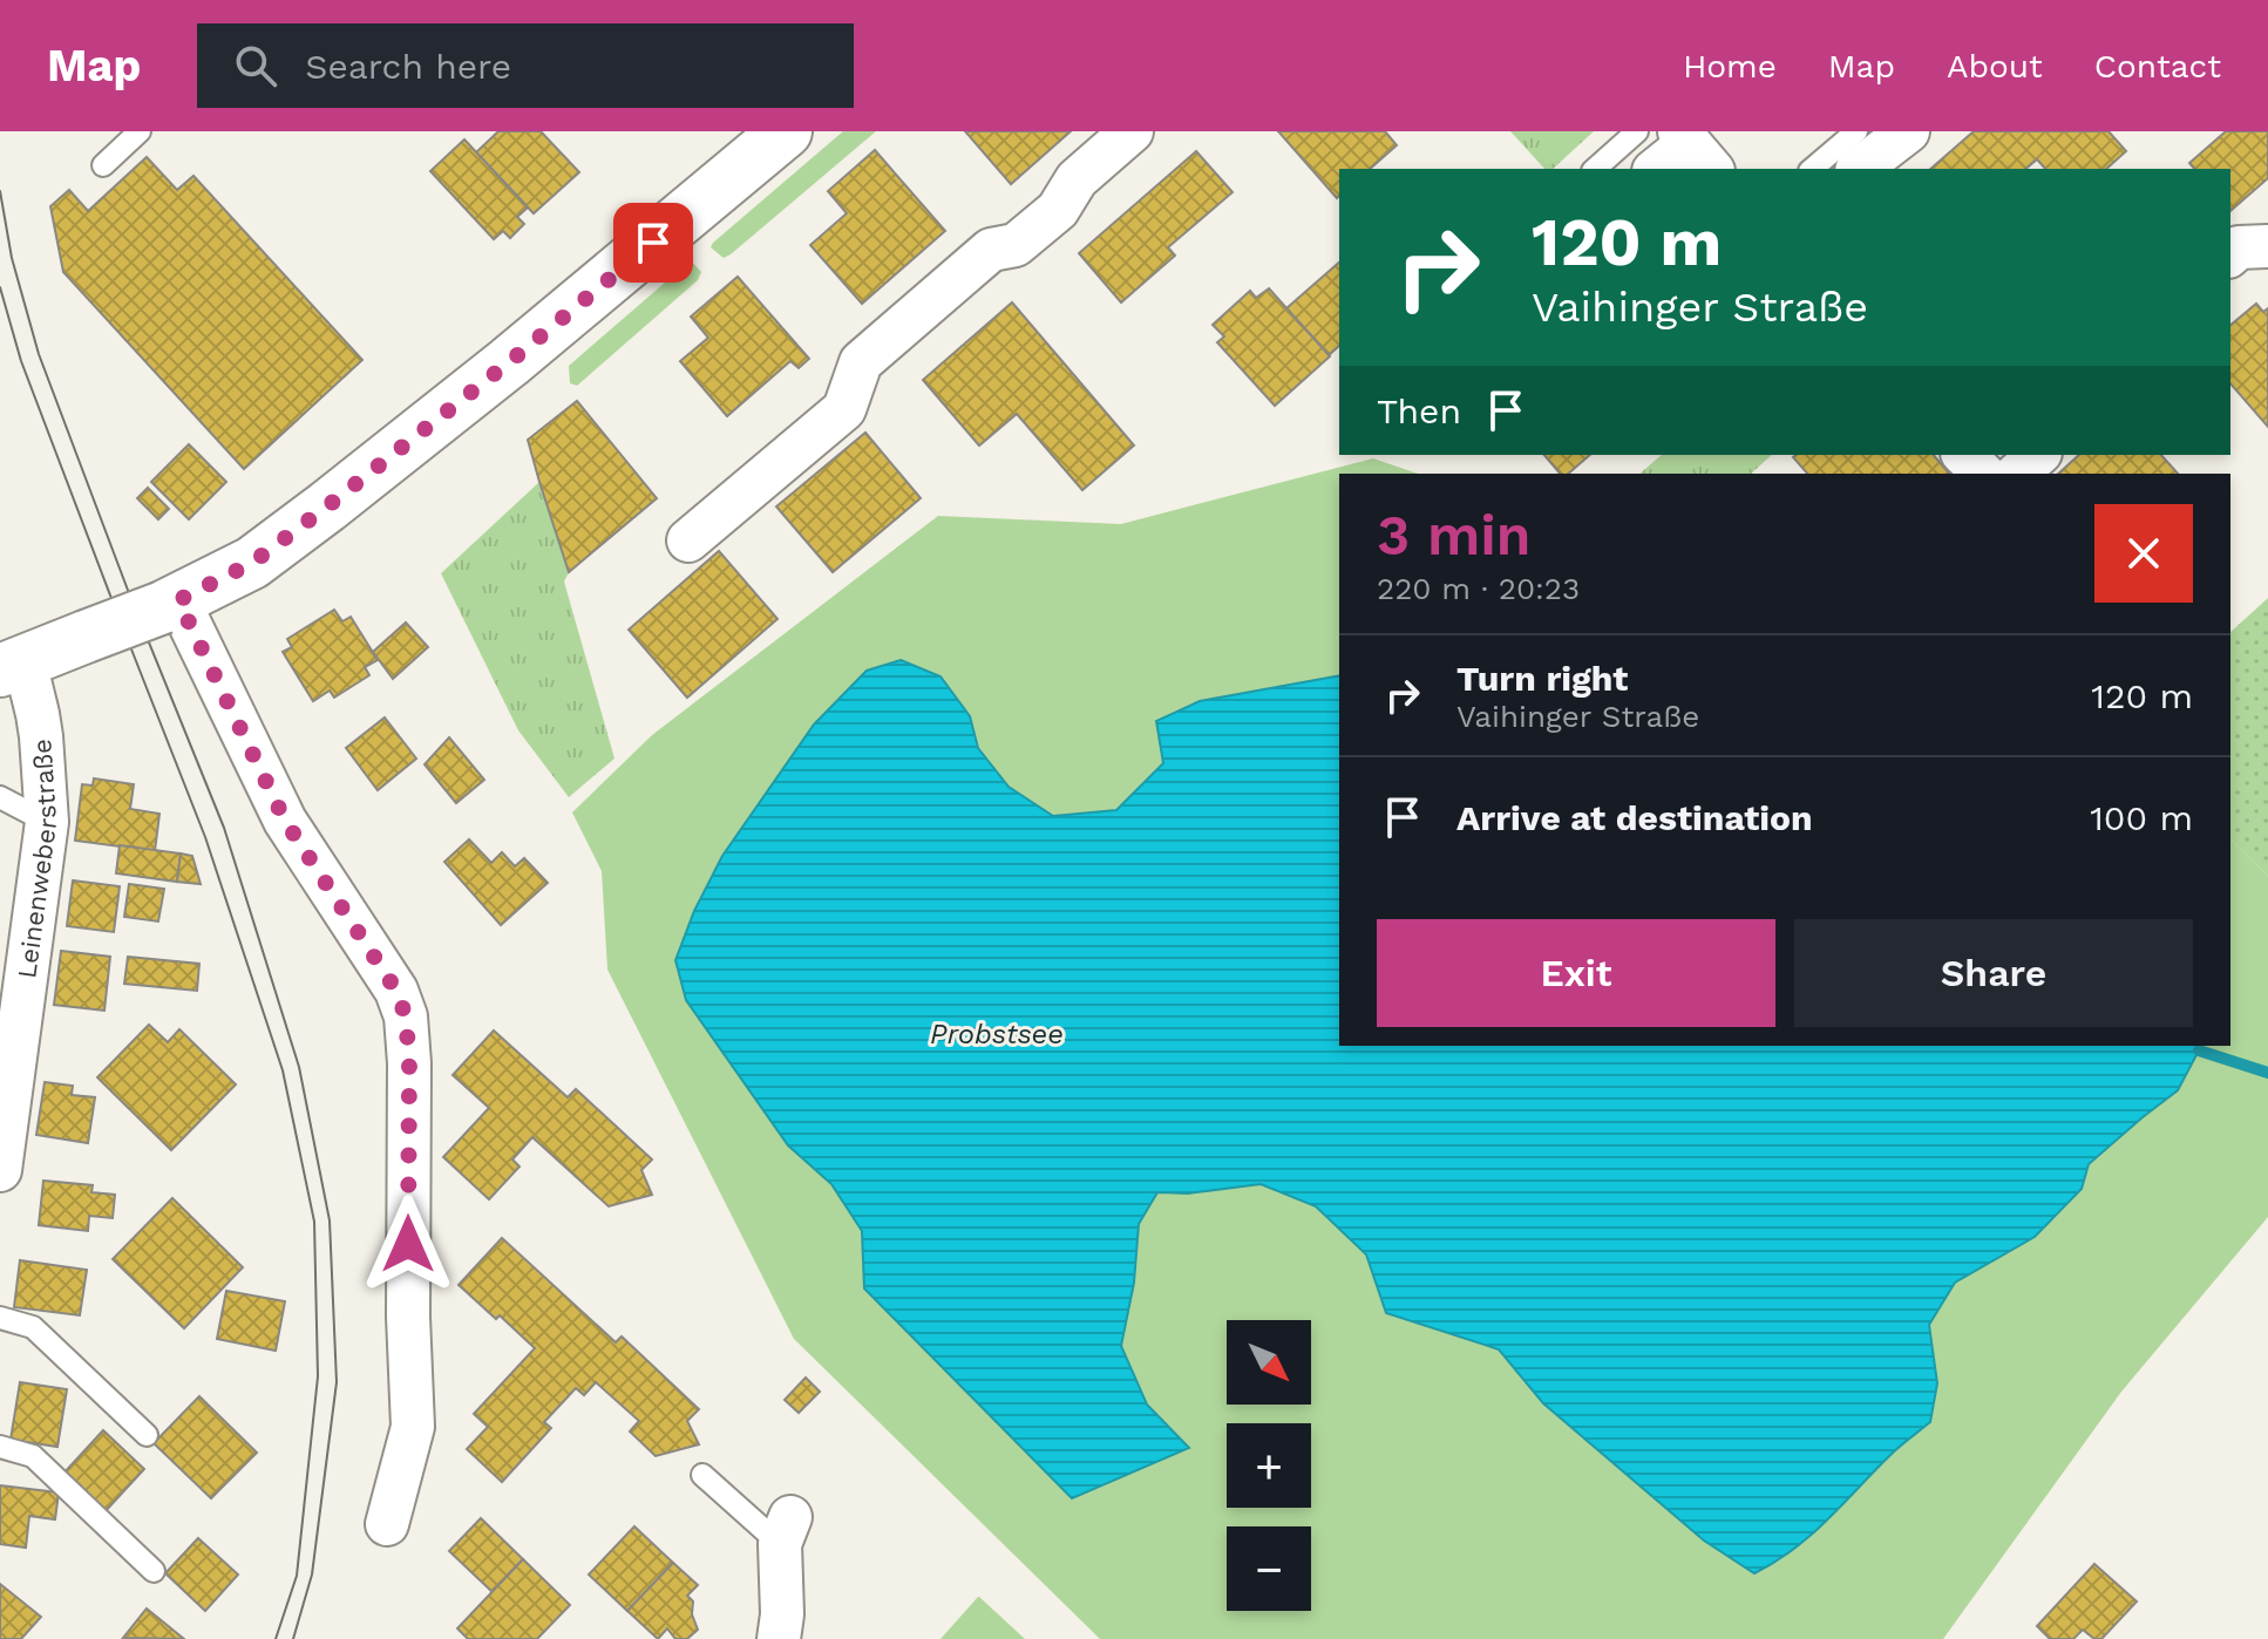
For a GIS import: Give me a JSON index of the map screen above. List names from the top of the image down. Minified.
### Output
{"streets":{"street":["Leinenweberstraße"]},"water":["Probstsee"],"north":"bottom right","page":{"header":"Map","search":"Search here","nav":["Home","Map","About","Contact"],"turn":["120 m","Vaihinger Straße"],"then":"Then","heading":["3 min","220 m · 20:23"],"list":[{"name":"Turn right","note":"Vaihinger Straße","value":"120 m"},{"name":"Arrive at destination","value":"100 m"}],"buttons":["Exit","Share"],"map_buttons":["+","−"]}}
